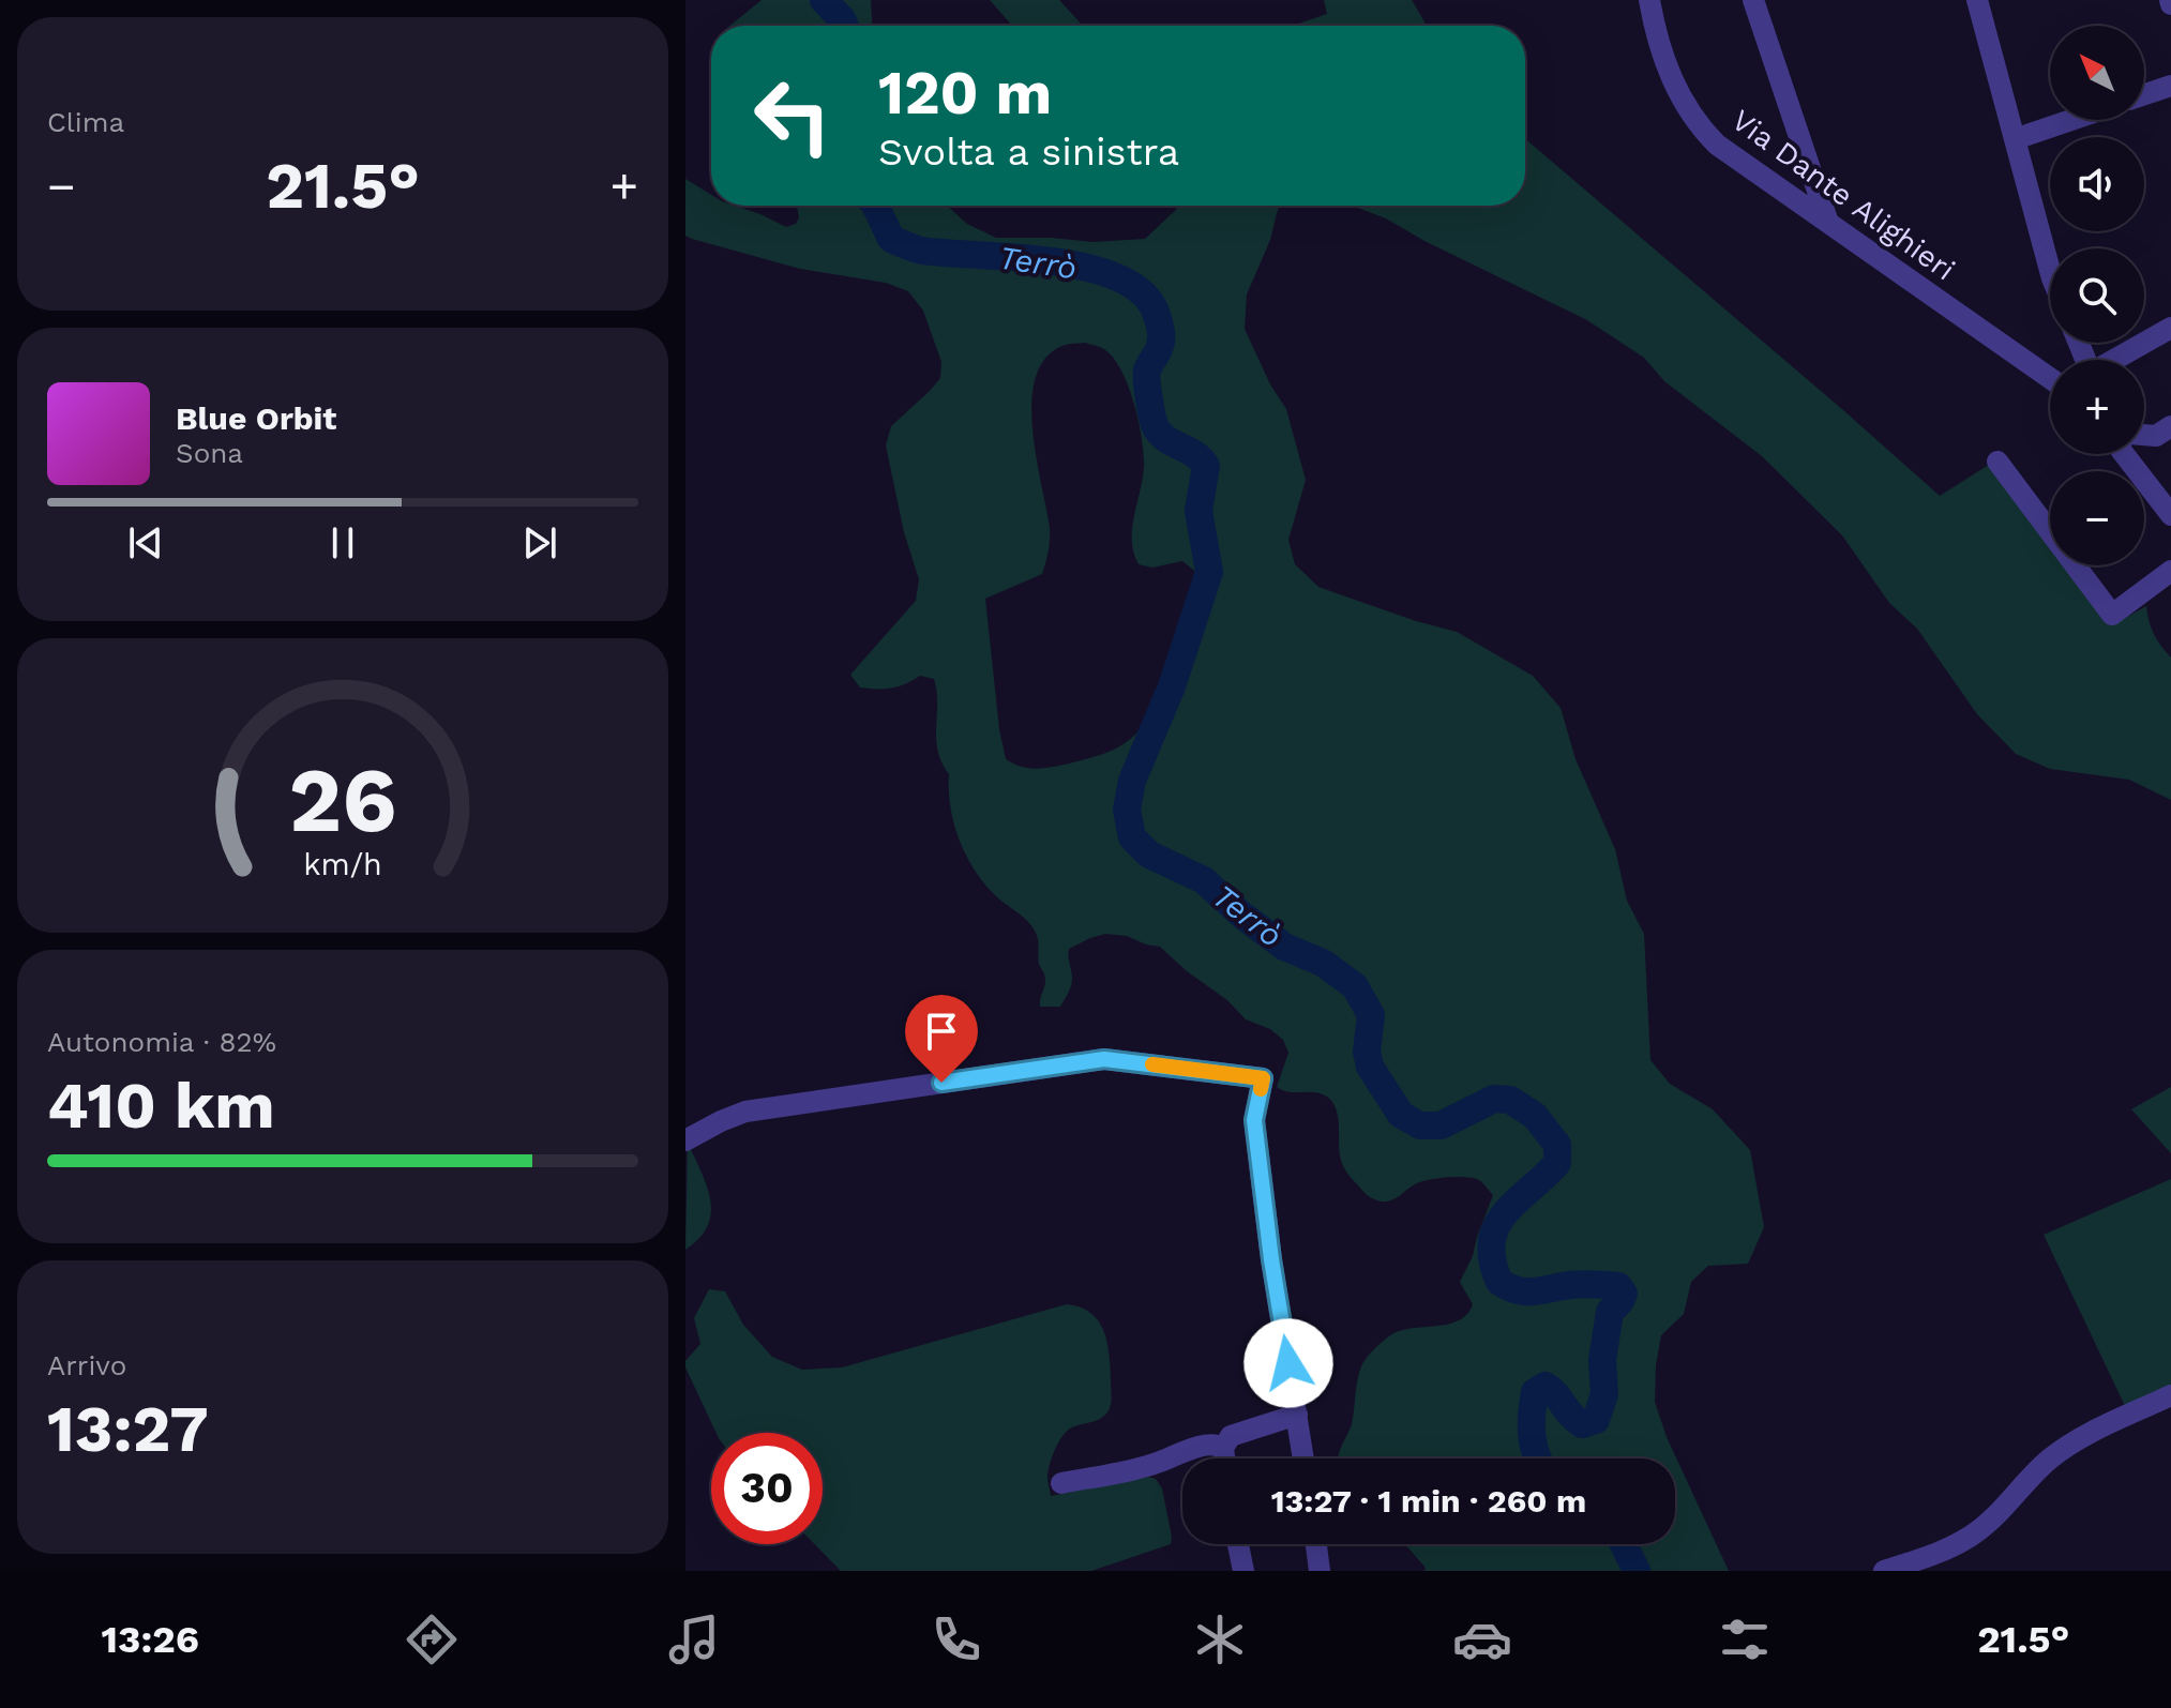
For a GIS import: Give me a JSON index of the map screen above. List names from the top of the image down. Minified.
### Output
{"streets":{"street":["Via Dante Alighieri"]},"water":["Terrò"],"north":"top left","page":{"tile":["Clima",["Autonomia · 82%","410 km"],["Arrivo","13:27"]],"map_buttons":["+","−"],"turn":["120 m","Svolta a sinistra"],"heat":["−","21.5°","+"],"song":["Blue Orbit","Sona"],"limit":"30","trip":"13:27 · 1 min · 260 m","tabs":["13:26","21.5°"],"gauge":["26","km/h"]}}
